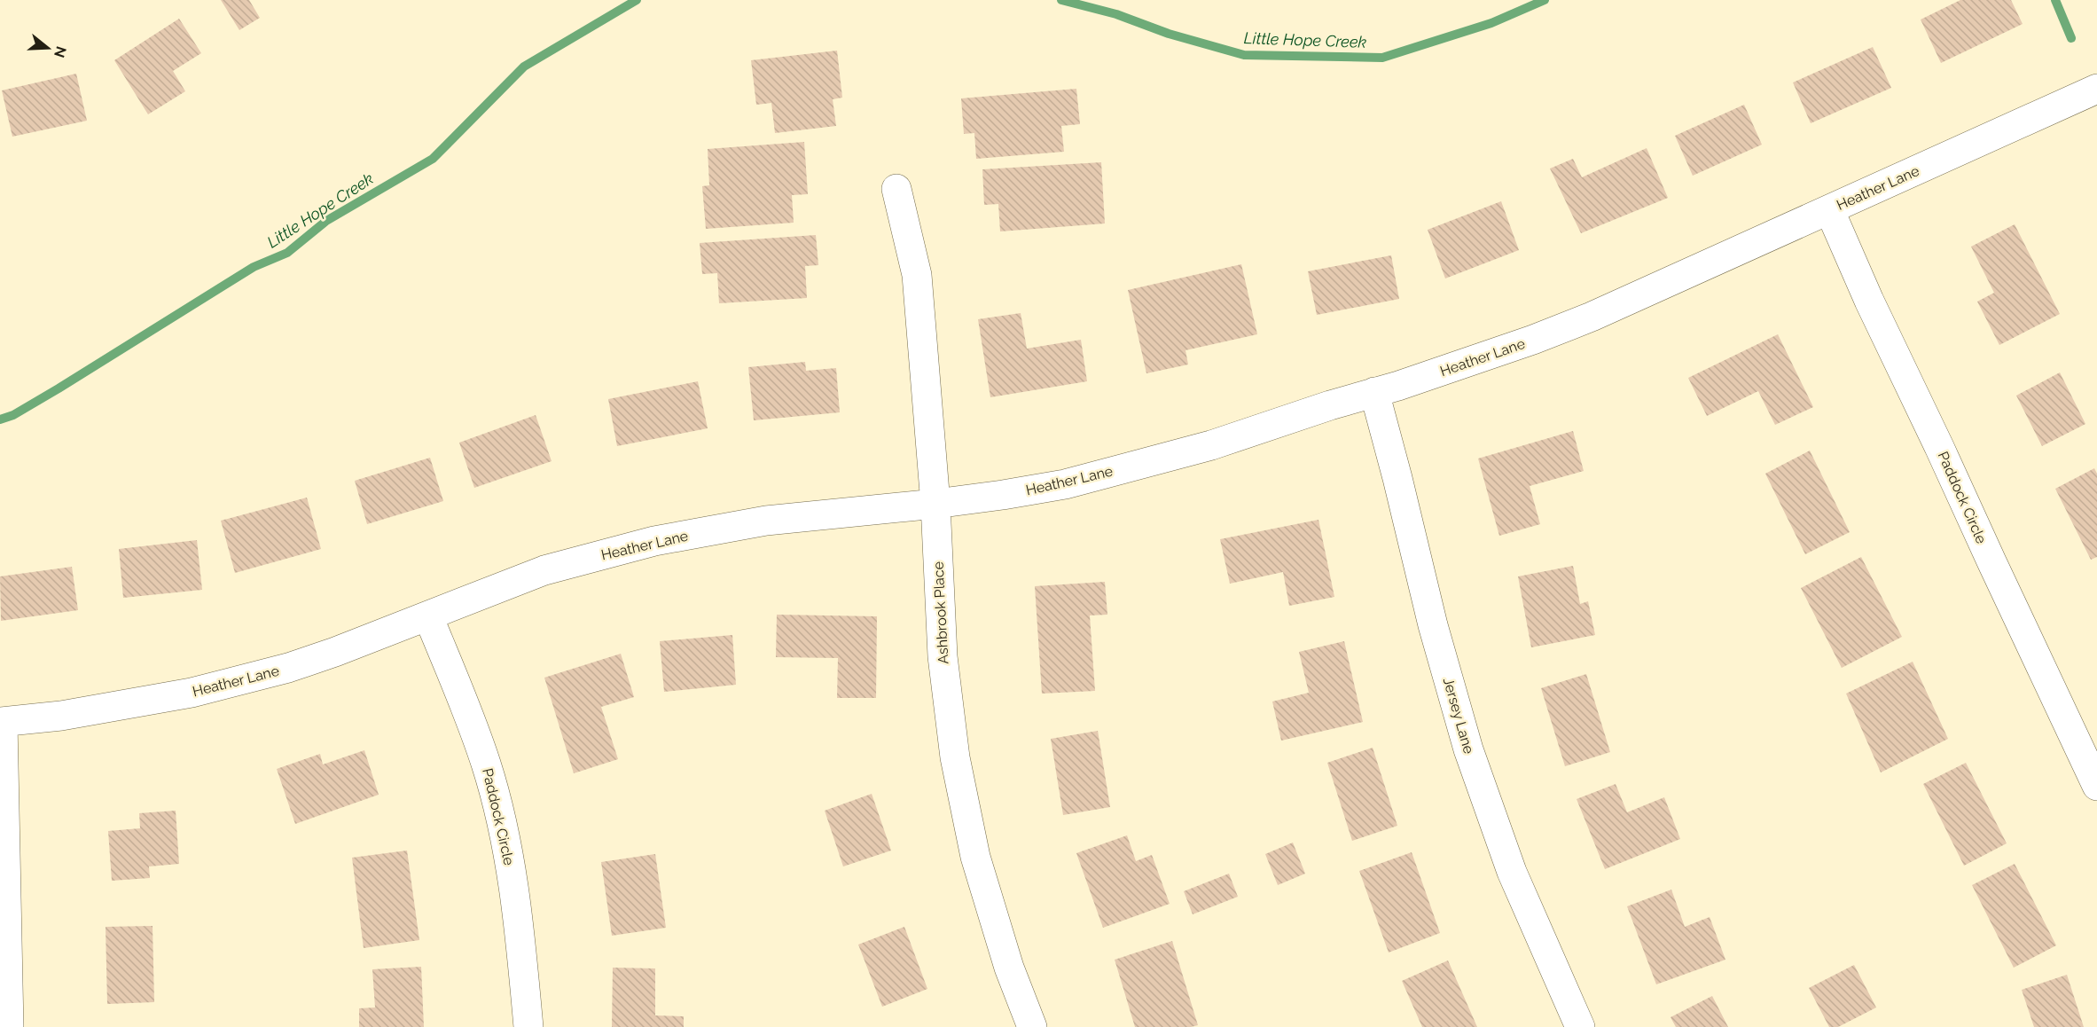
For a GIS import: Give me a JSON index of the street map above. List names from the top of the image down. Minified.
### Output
{"streets":{"street":["Heather Lane","Paddock Circle","Ashbrook Place","Jersey Lane"]},"crossings":[["Heather Lane","Paddock Circle"],["Heather Lane","Ashbrook Place"],["Heather Lane","Jersey Lane"]],"water":["Little Hope Creek"],"north":"right"}
